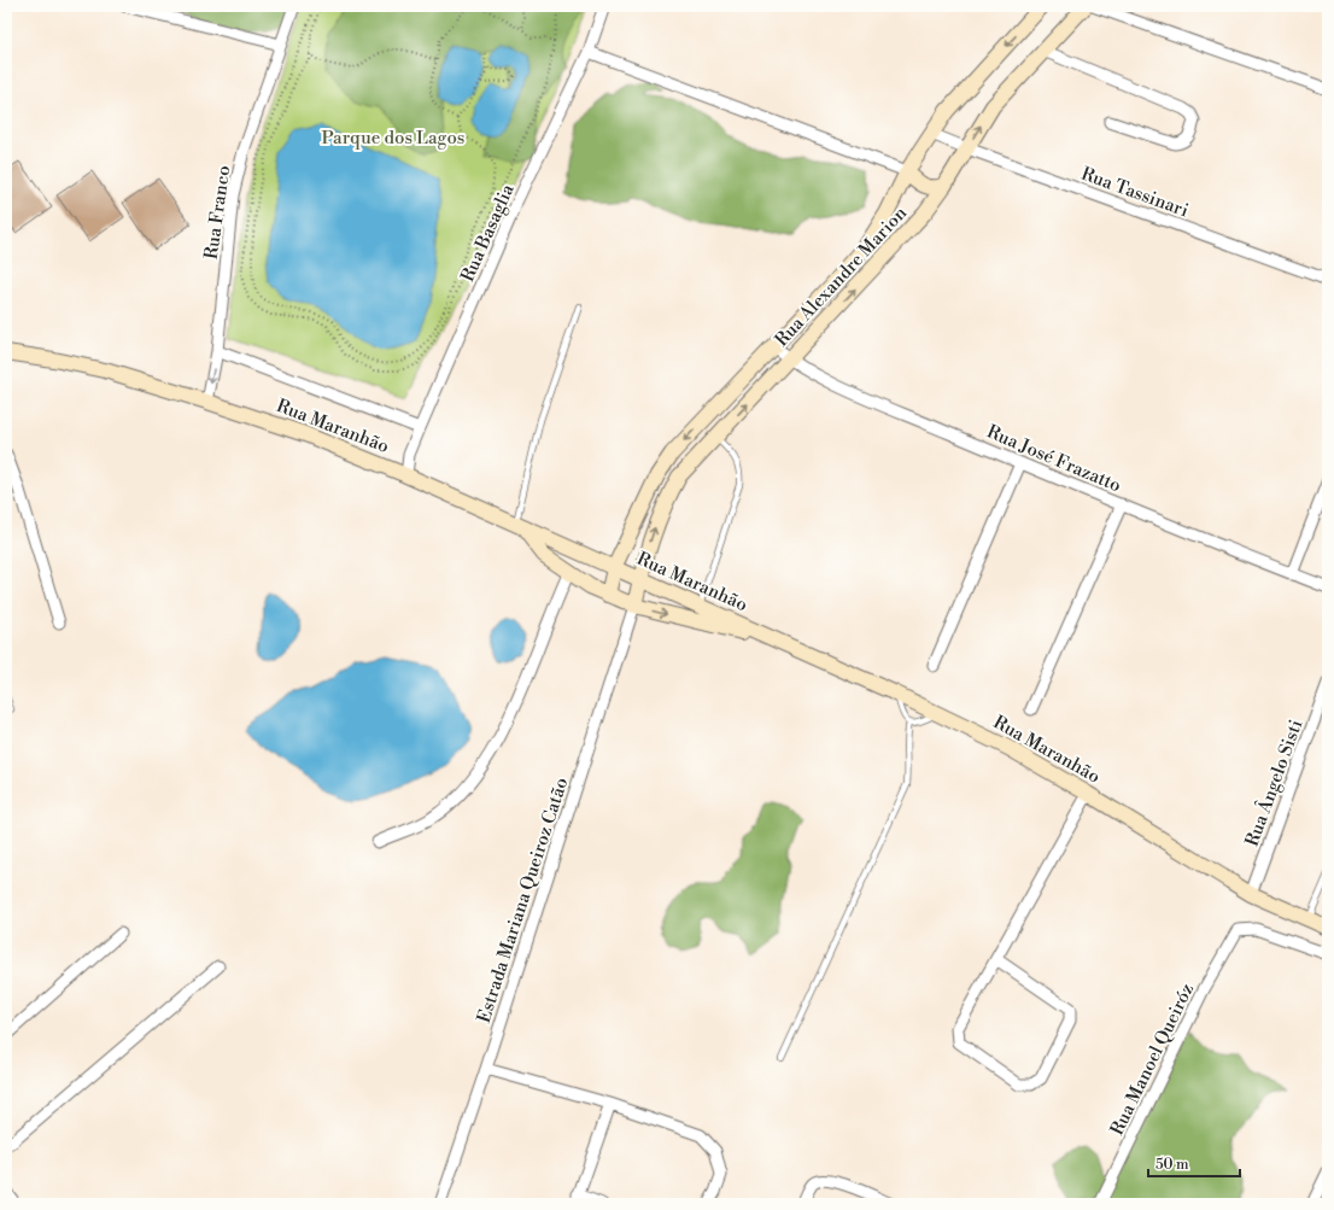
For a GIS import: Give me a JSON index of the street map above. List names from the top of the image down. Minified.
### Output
{"streets":{"main road":["Rua Alexandre Marion","Rua Maranhão"],"street":["Rua Tassinari","Rua Franco","Rua Basaglia","Rua José Frazatto","Rua Ângelo Sisti","Estrada Mariana Queiroz Catão","Rua Manoel Queiróz"]},"crossings":[["Rua Tassinari","Rua Alexandre Marion"],["Rua Franco","Rua Maranhão"],["Rua Basaglia","Rua Maranhão"],["Rua Alexandre Marion","Rua Maranhão"],["Rua Alexandre Marion","Rua José Frazatto"],["Rua Alexandre Marion","Estrada Mariana Queiroz Catão"],["Rua Maranhão","Rua Ângelo Sisti"]],"parks":["Parque dos Lagos"],"scale_bar":"50 m"}
